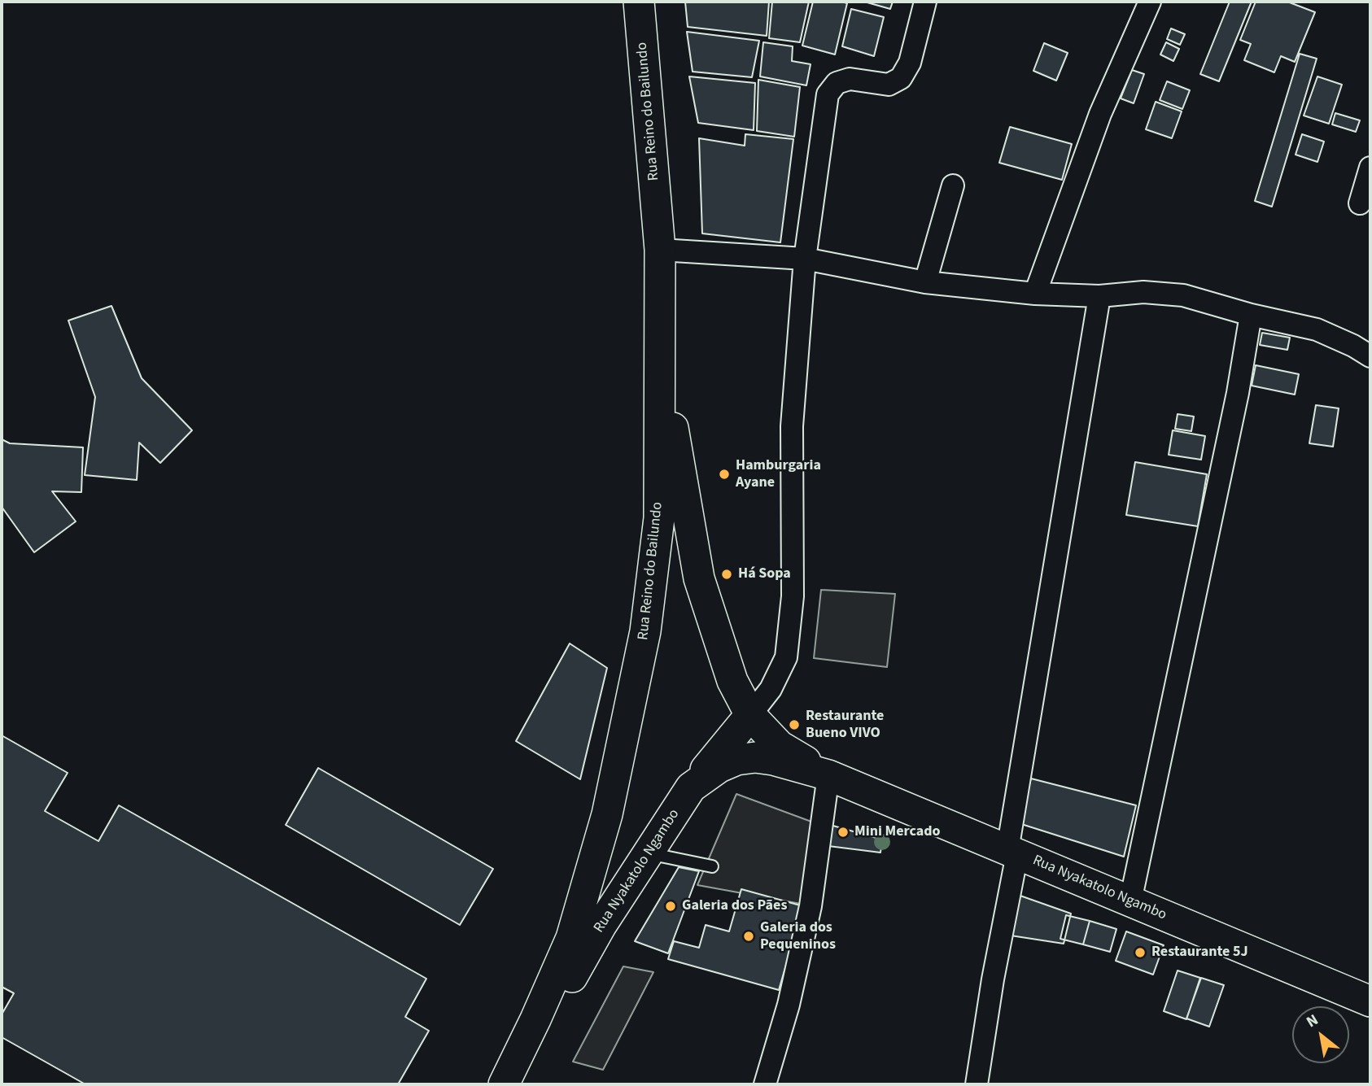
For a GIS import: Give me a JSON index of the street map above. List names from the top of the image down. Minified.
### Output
{"streets":{"main road":["Rua Reino do Bailundo","Rua Nyakatolo Ngambo"]},"crossings":[["Rua Reino do Bailundo","Rua Nyakatolo Ngambo"]],"places":["Hamburgaria Ayane","Há Sopa","Restaurante Bueno VIVO","Mini Mercado","Galeria dos Pães","Galeria dos Pequeninos","Restaurante 5J"],"north":"top left"}
